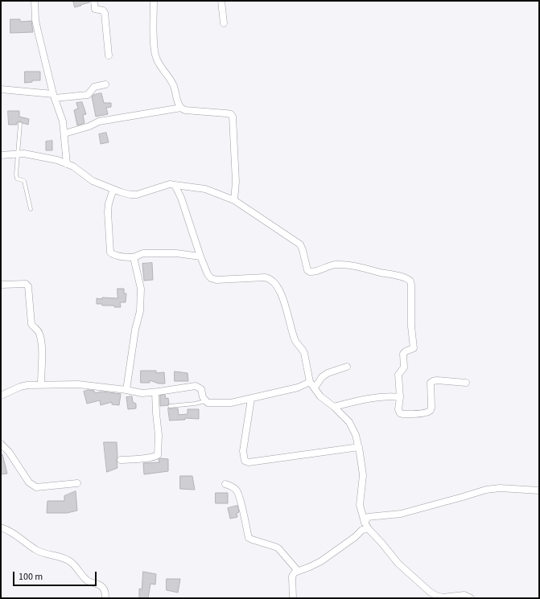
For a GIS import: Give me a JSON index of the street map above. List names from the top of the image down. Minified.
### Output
{"scale_bar":"100 m"}
